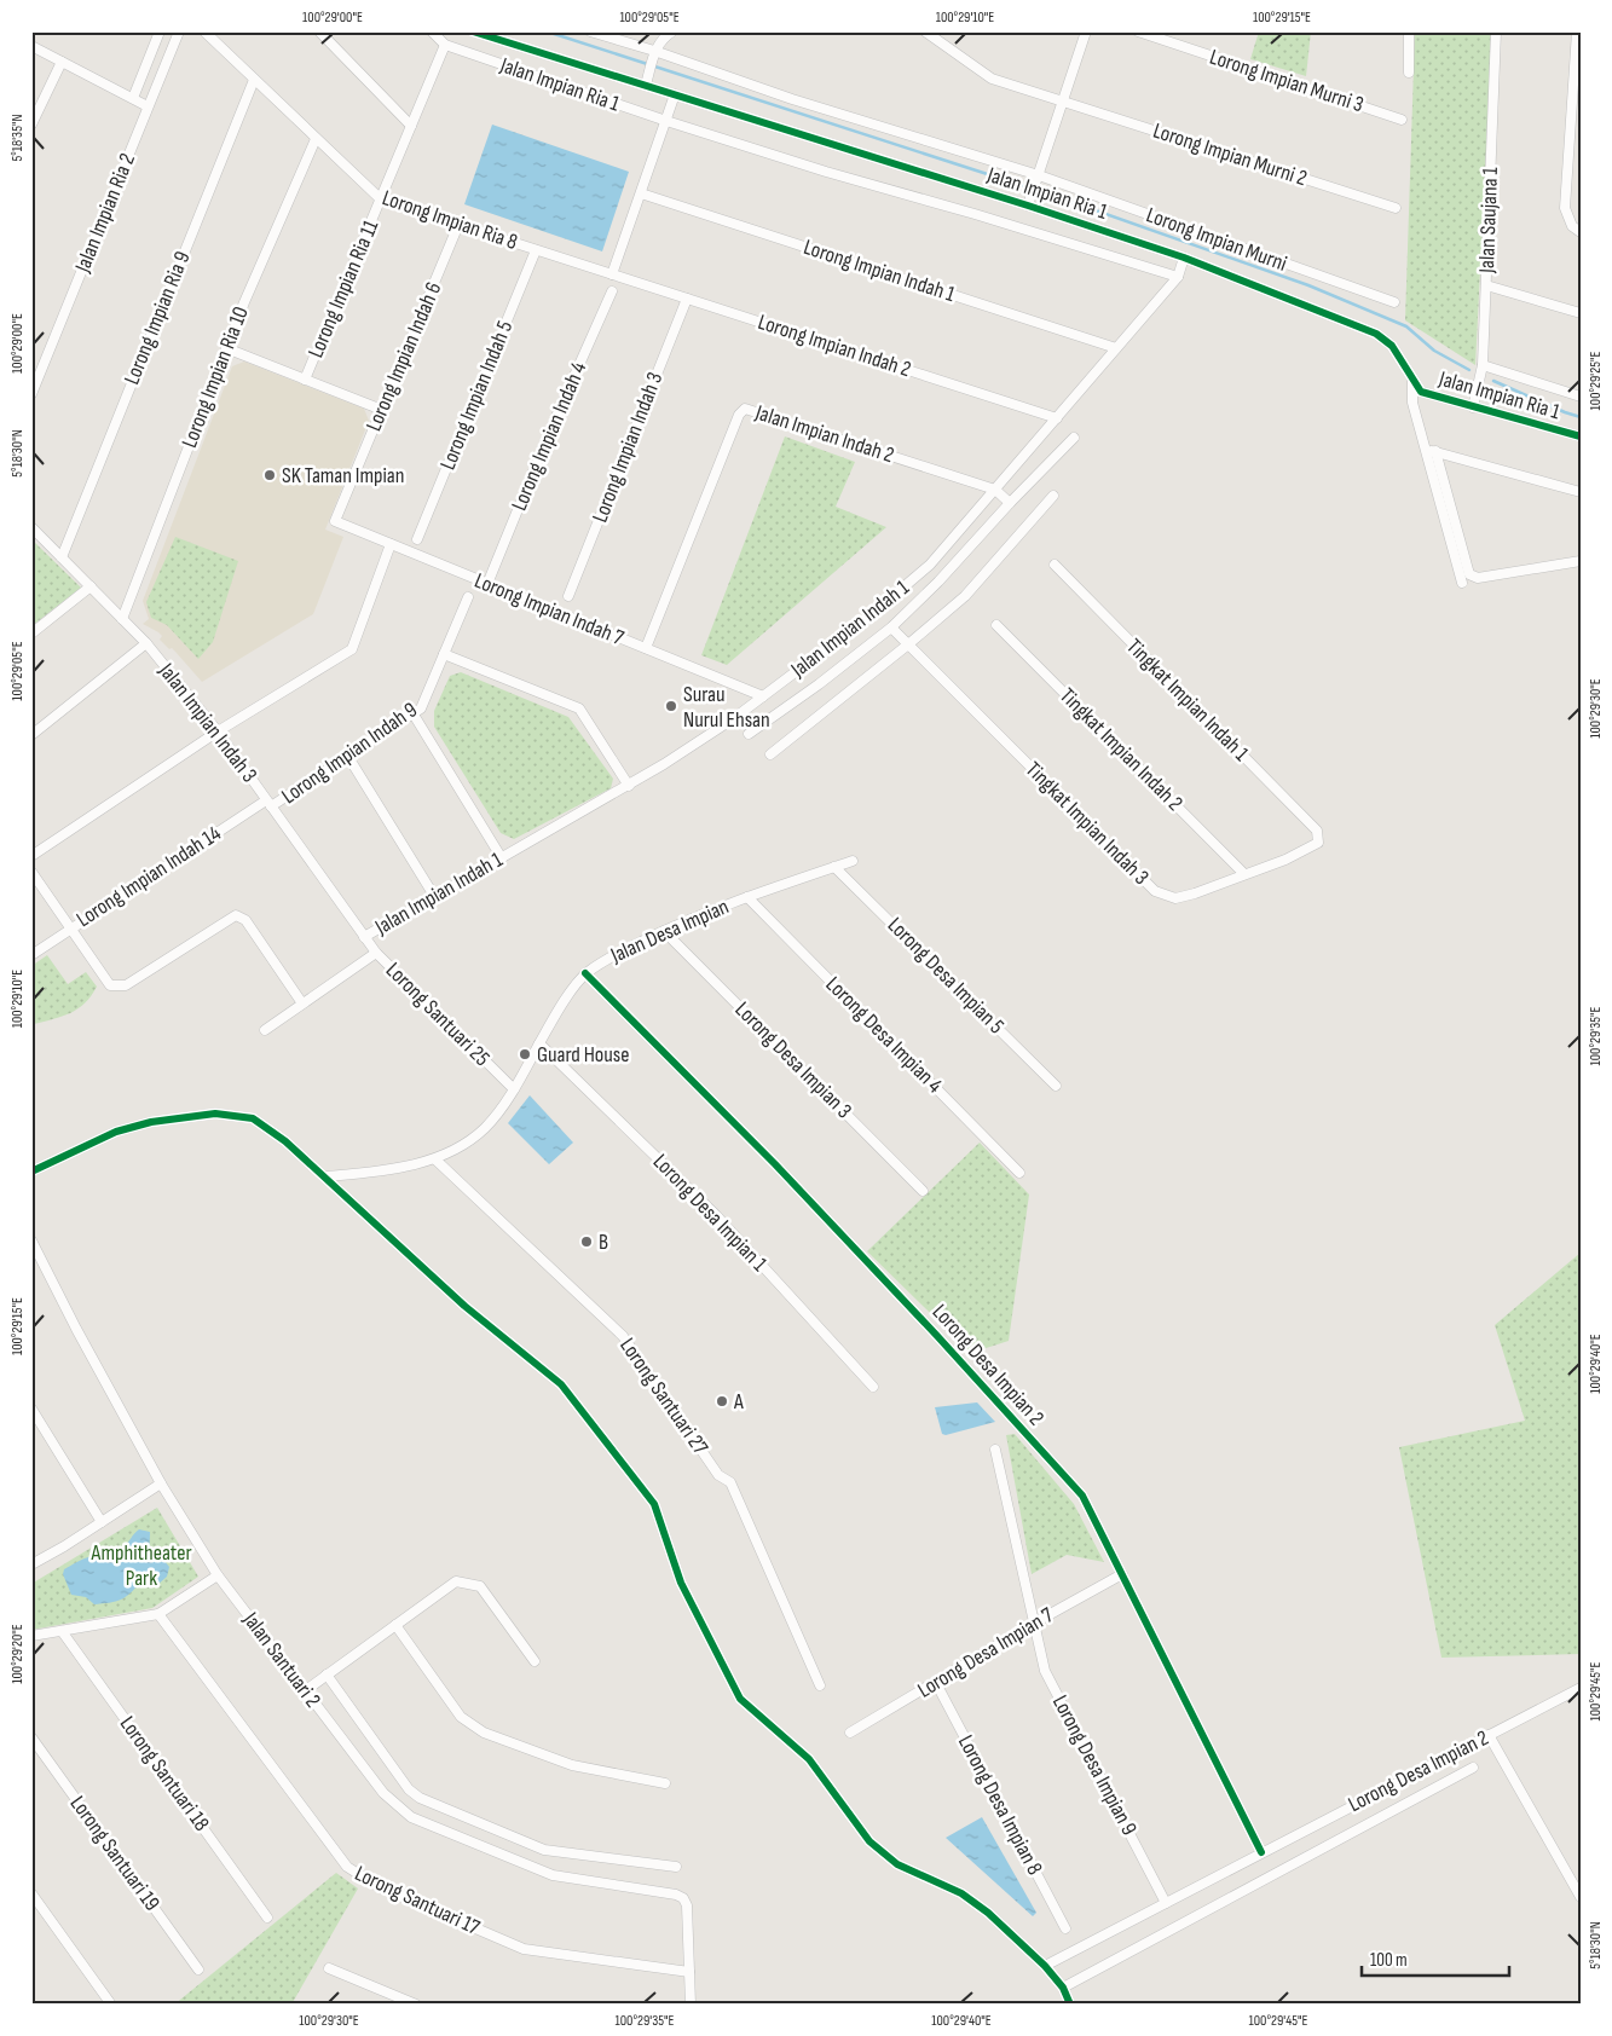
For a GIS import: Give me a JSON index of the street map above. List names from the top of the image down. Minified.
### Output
{"streets":{"street":["Lorong Impian Murni 3","Jalan Impian Ria 1","Lorong Impian Murni 2","Jalan Impian Ria 2","Lorong Impian Ria 8","Jalan Saujana 1","Lorong Impian Murni","Lorong Impian Indah 1","Lorong Impian Ria 11","Lorong Impian Ria 9","Lorong Impian Indah 2","Lorong Impian Indah 6","Lorong Impian Ria 10","Lorong Impian Indah 5","Jalan Impian Indah 2","Lorong Impian Indah 4","Lorong Impian Indah 3","Lorong Impian Indah 7","Jalan Impian Indah 1","Tingkat Impian Indah 1","Jalan Impian Indah 3","Tingkat Impian Indah 2","Lorong Impian Indah 9","Tingkat Impian Indah 3","Lorong Impian Indah 14","Jalan Desa Impian","Lorong Desa Impian 5","Lorong Santuari 25","Lorong Desa Impian 4","Lorong Desa Impian 3","Lorong Desa Impian 1","Lorong Desa Impian 2","Lorong Santuari 27","Lorong Desa Impian 7","Jalan Santuari 2","Lorong Desa Impian 9","Lorong Santuari 18","Lorong Desa Impian 8","Lorong Santuari 19","Lorong Santuari 17"]},"crossings":[["Jalan Impian Ria 1","Jalan Saujana 1"],["Jalan Impian Ria 1","Lorong Impian Ria 11"],["Jalan Impian Ria 1","Jalan Impian Indah 1"],["Lorong Impian Ria 8","Lorong Impian Ria 11"],["Lorong Impian Ria 8","Lorong Impian Ria 9"],["Lorong Impian Ria 8","Lorong Impian Indah 2"],["Lorong Impian Ria 8","Lorong Impian Indah 6"],["Lorong Impian Ria 8","Lorong Impian Ria 10"],["Lorong Impian Ria 8","Lorong Impian Indah 5"],["Lorong Impian Indah 1","Jalan Impian Indah 1"],["Lorong Impian Ria 9","Jalan Impian Indah 3"],["Lorong Impian Indah 2","Lorong Impian Indah 3"],["Lorong Impian Indah 2","Jalan Impian Indah 1"],["Lorong Impian Indah 6","Lorong Impian Indah 7"],["Lorong Impian Ria 10","Jalan Impian Indah 3"],["Jalan Impian Indah 2","Lorong Impian Indah 7"],["Jalan Impian Indah 2","Jalan Impian Indah 1"],["Lorong Impian Indah 4","Lorong Impian Indah 7"],["Lorong Impian Indah 7","Jalan Impian Indah 1"],["Jalan Impian Indah 1","Jalan Impian Indah 3"],["Jalan Impian Indah 1","Tingkat Impian Indah 3"],["Jalan Impian Indah 1","Lorong Santuari 25"],["Tingkat Impian Indah 1","Tingkat Impian Indah 3"],["Jalan Impian Indah 3","Lorong Impian Indah 9"],["Jalan Impian Indah 3","Lorong Impian Indah 14"],["Jalan Impian Indah 3","Lorong Santuari 25"],["Tingkat Impian Indah 2","Tingkat Impian Indah 3"],["Lorong Impian Indah 9","Lorong Impian Indah 14"],["Jalan Desa Impian","Lorong Desa Impian 5"],["Jalan Desa Impian","Lorong Santuari 25"],["Jalan Desa Impian","Lorong Desa Impian 4"],["Jalan Desa Impian","Lorong Desa Impian 3"],["Jalan Desa Impian","Lorong Desa Impian 1"],["Jalan Desa Impian","Lorong Desa Impian 2"],["Jalan Desa Impian","Lorong Santuari 27"],["Lorong Desa Impian 2","Lorong Desa Impian 7"],["Lorong Desa Impian 2","Lorong Desa Impian 9"],["Lorong Desa Impian 7","Lorong Desa Impian 9"],["Lorong Desa Impian 7","Lorong Desa Impian 8"],["Jalan Santuari 2","Lorong Santuari 17"]],"parks":["Amphitheater Park"],"places":["SK Taman Impian","Surau Nurul Ehsan","Guard House","B","A"],"scale_bar":"100 m","coordinates":["100°29'00\"E","100°29'05\"E","100°29'10\"E","100°29'15\"E","5°18'35\"N","100°29'25\"E","5°18'30\"N","100°29'30\"E","100°29'35\"E","100°29'40\"E","100°29'20\"E","100°29'45\"E"]}
